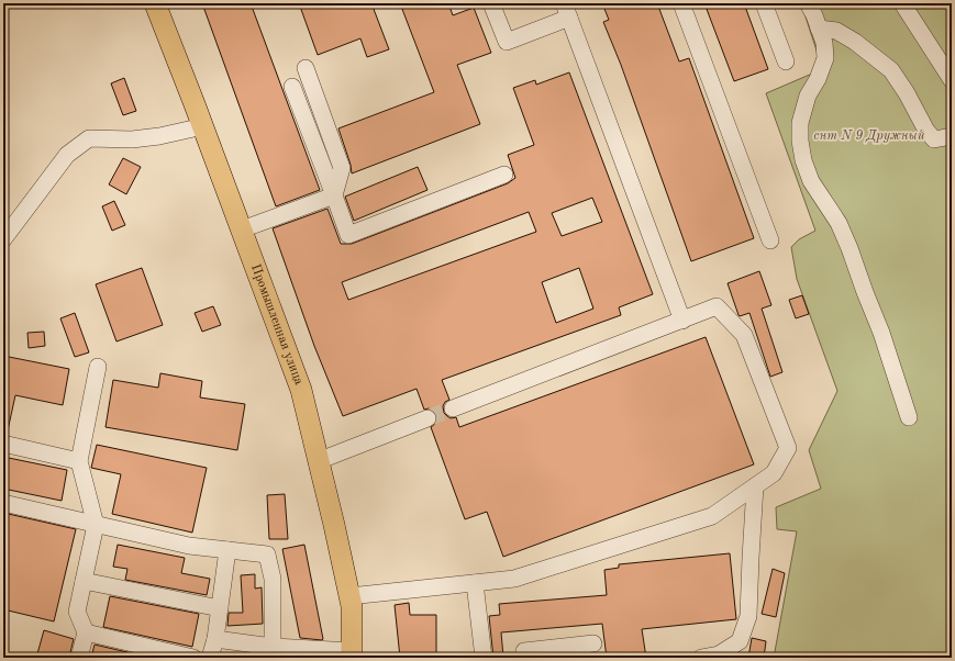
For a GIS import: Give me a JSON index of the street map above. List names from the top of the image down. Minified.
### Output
{"streets":{"main road":["Промышленная улица"]},"parks":["снт N 9 Дружный"]}
